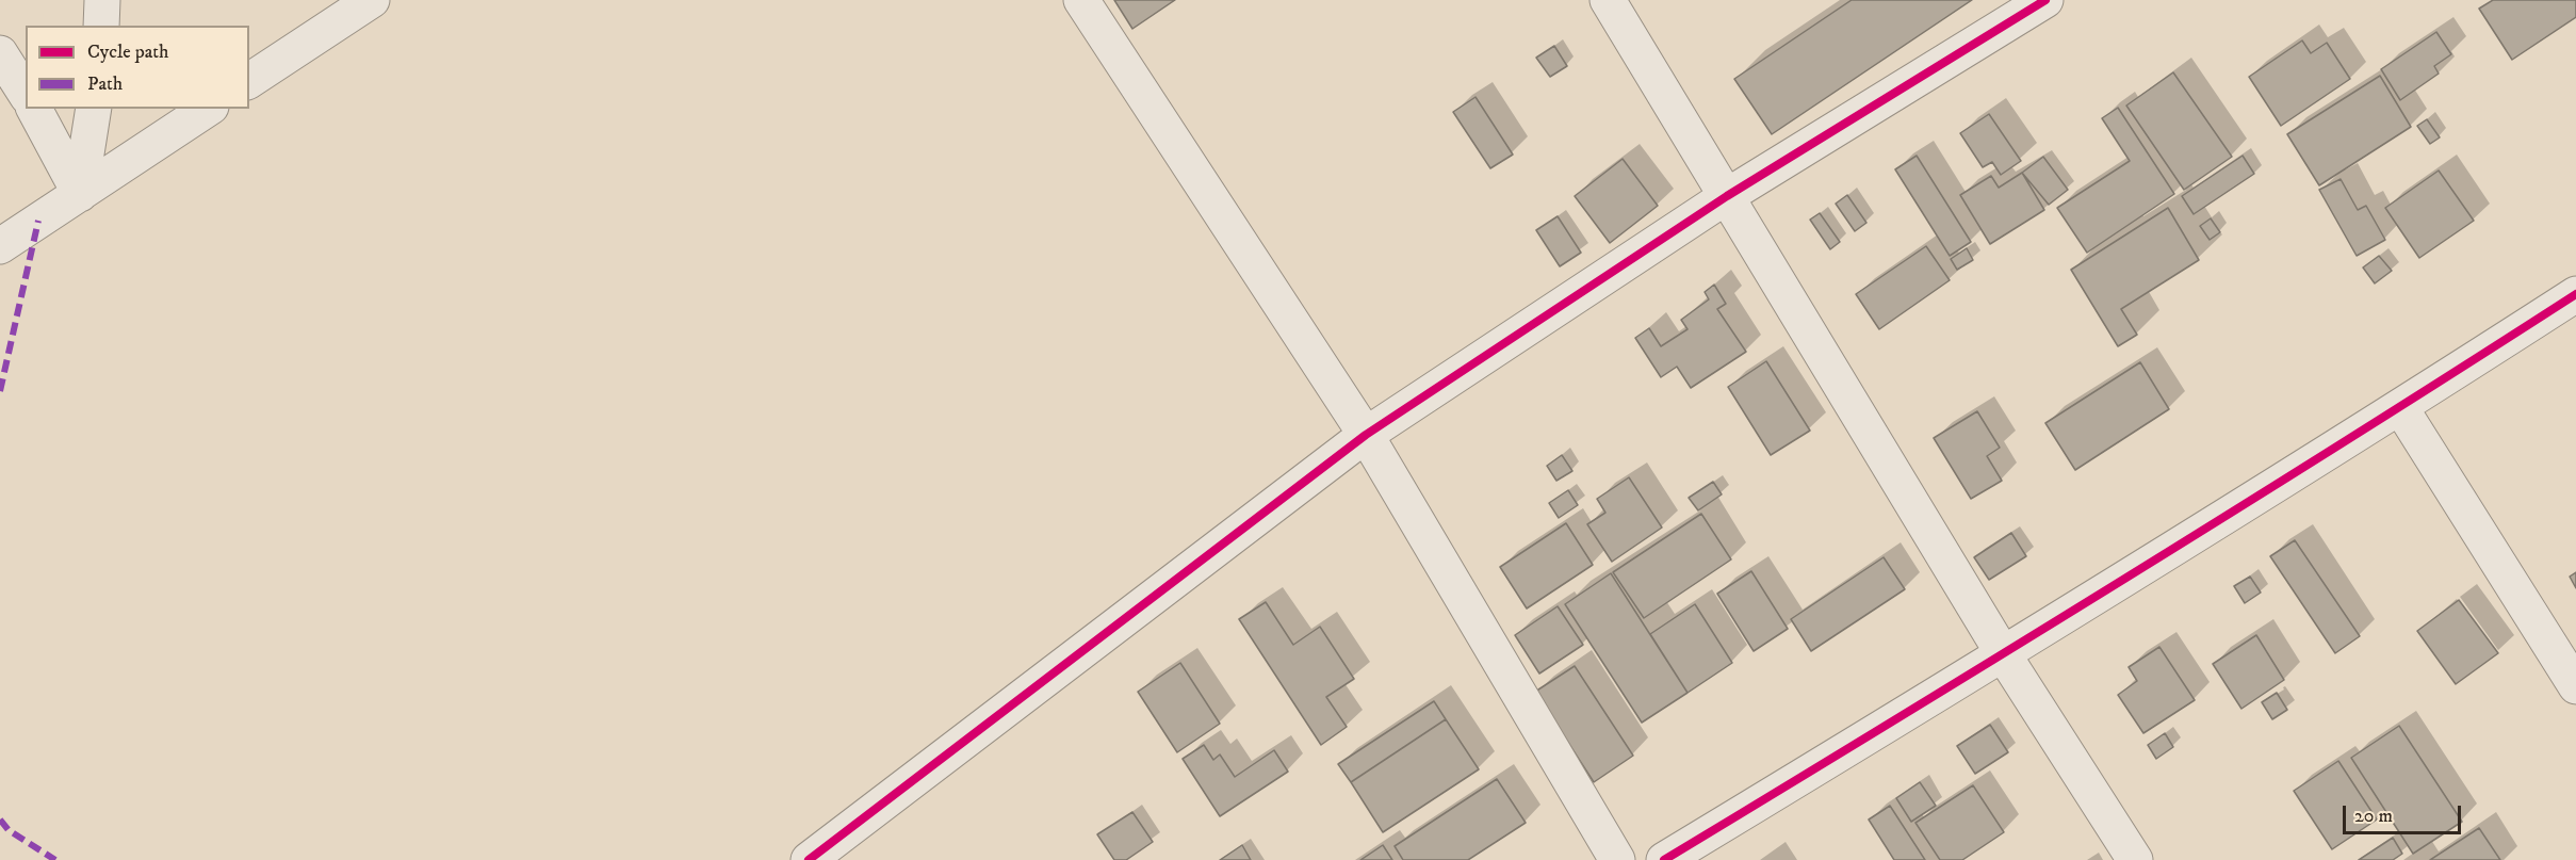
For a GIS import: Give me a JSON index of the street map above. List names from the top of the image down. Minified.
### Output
{"legend":["Cycle path","Path"],"scale_bar":"20 m"}
